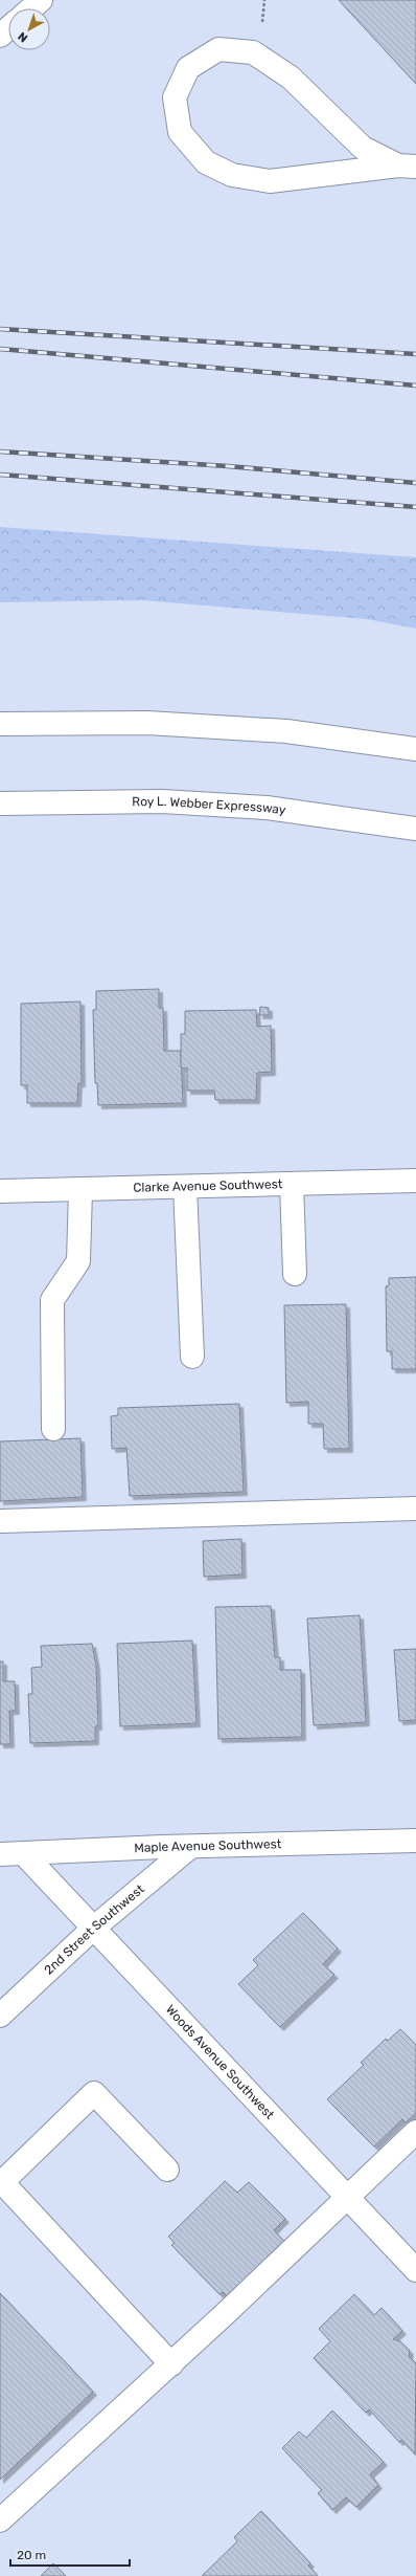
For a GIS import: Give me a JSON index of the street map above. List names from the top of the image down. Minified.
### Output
{"streets":{"main road":["Roy L. Webber Expressway","Clarke Avenue Southwest","Maple Avenue Southwest","2nd Street Southwest","Woods Avenue Southwest"]},"crossings":[["Maple Avenue Southwest","2nd Street Southwest"],["Maple Avenue Southwest","Woods Avenue Southwest"],["2nd Street Southwest","Woods Avenue Southwest"]],"scale_bar":"20 m","north":"bottom left"}
